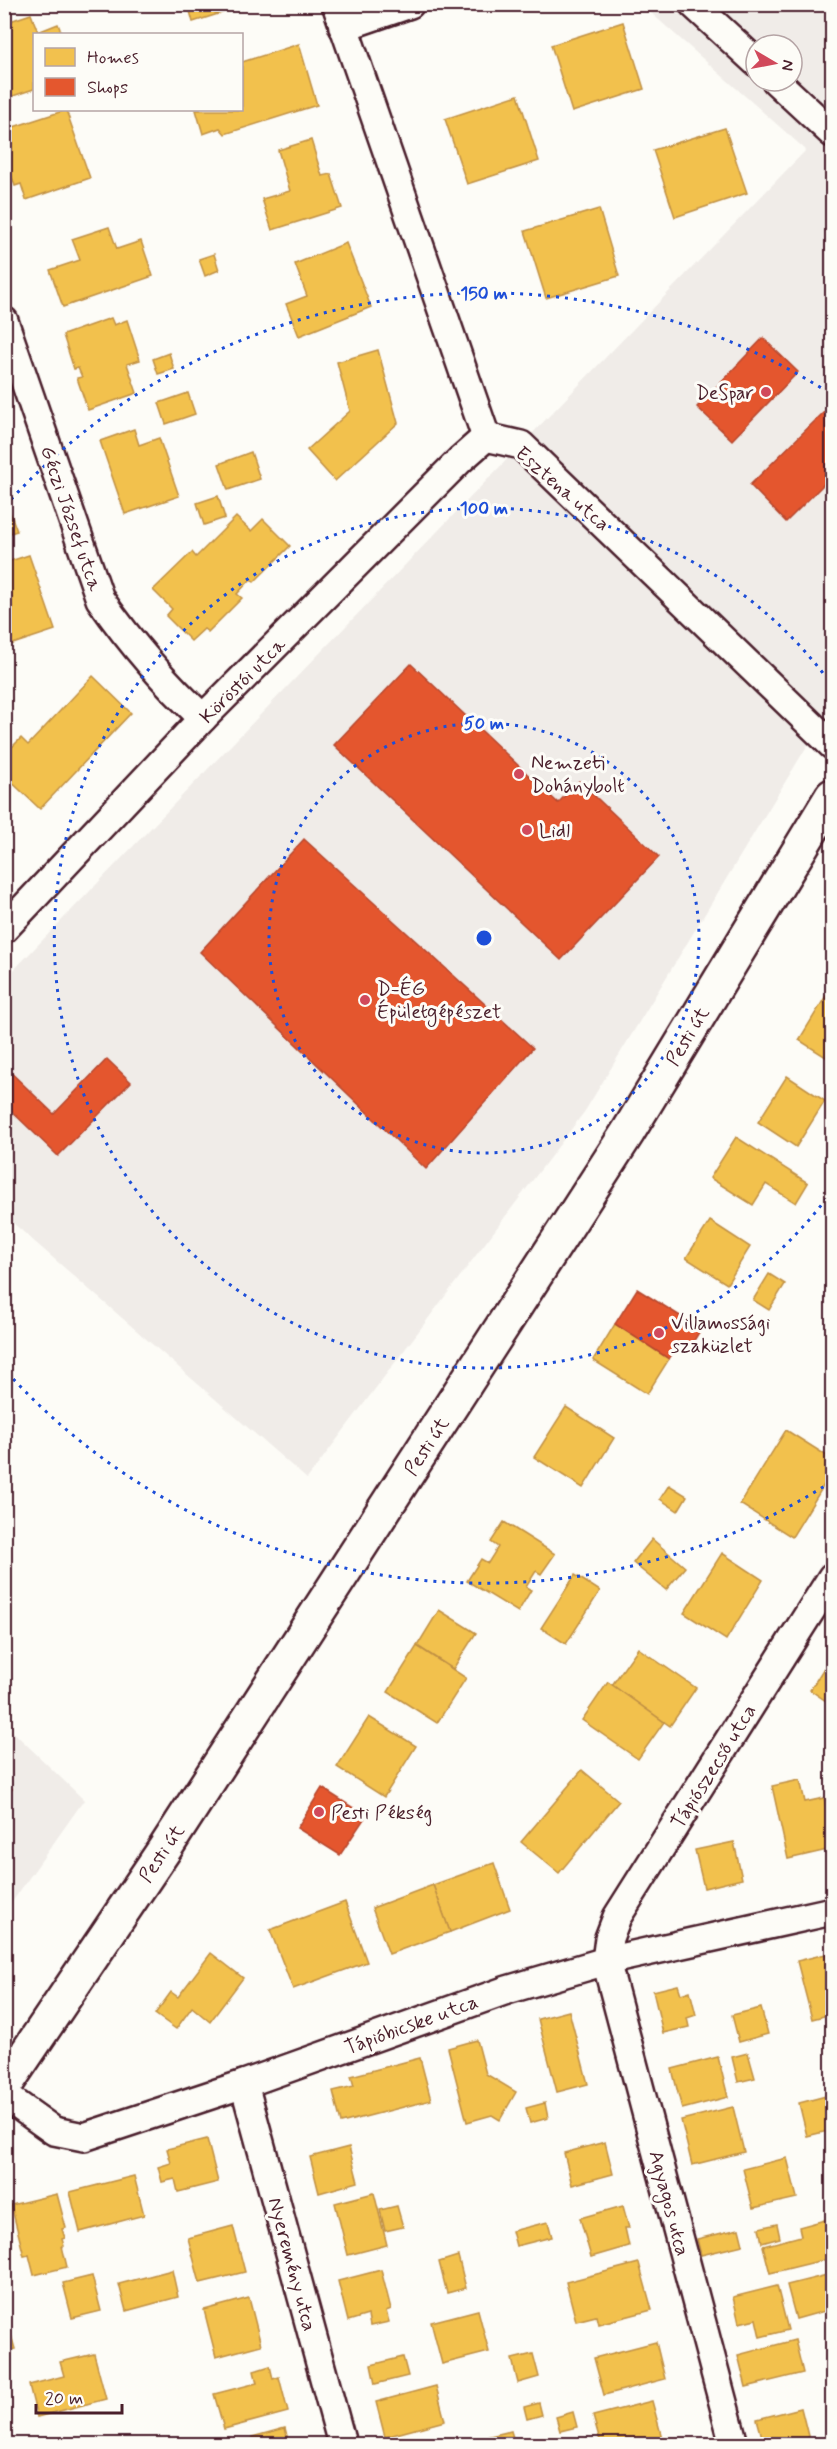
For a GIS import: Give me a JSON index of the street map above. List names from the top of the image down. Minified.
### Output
{"streets":{"main road":["Pesti út"],"street":["Esztena utca","Géczi József utca","Köröstói utca","Tápiószecső utca","Tápióbicske utca","Agyagos utca","Nyeremény utca"]},"crossings":[["Esztena utca","Köröstói utca"],["Géczi József utca","Köröstói utca"],["Tápiószecső utca","Tápióbicske utca"],["Tápiószecső utca","Agyagos utca"],["Tápióbicske utca","Agyagos utca"],["Tápióbicske utca","Nyeremény utca"]],"places":["DeSpar","Nemzeti Dohánybolt","Lidl","D-ÉG Épületgépészet","Villamossági szaküzlet","Pesti Pékség"],"legend":["Homes","Shops"],"scale_bar":"20 m","north":"right","rings":["150 m","100 m","50 m"]}
